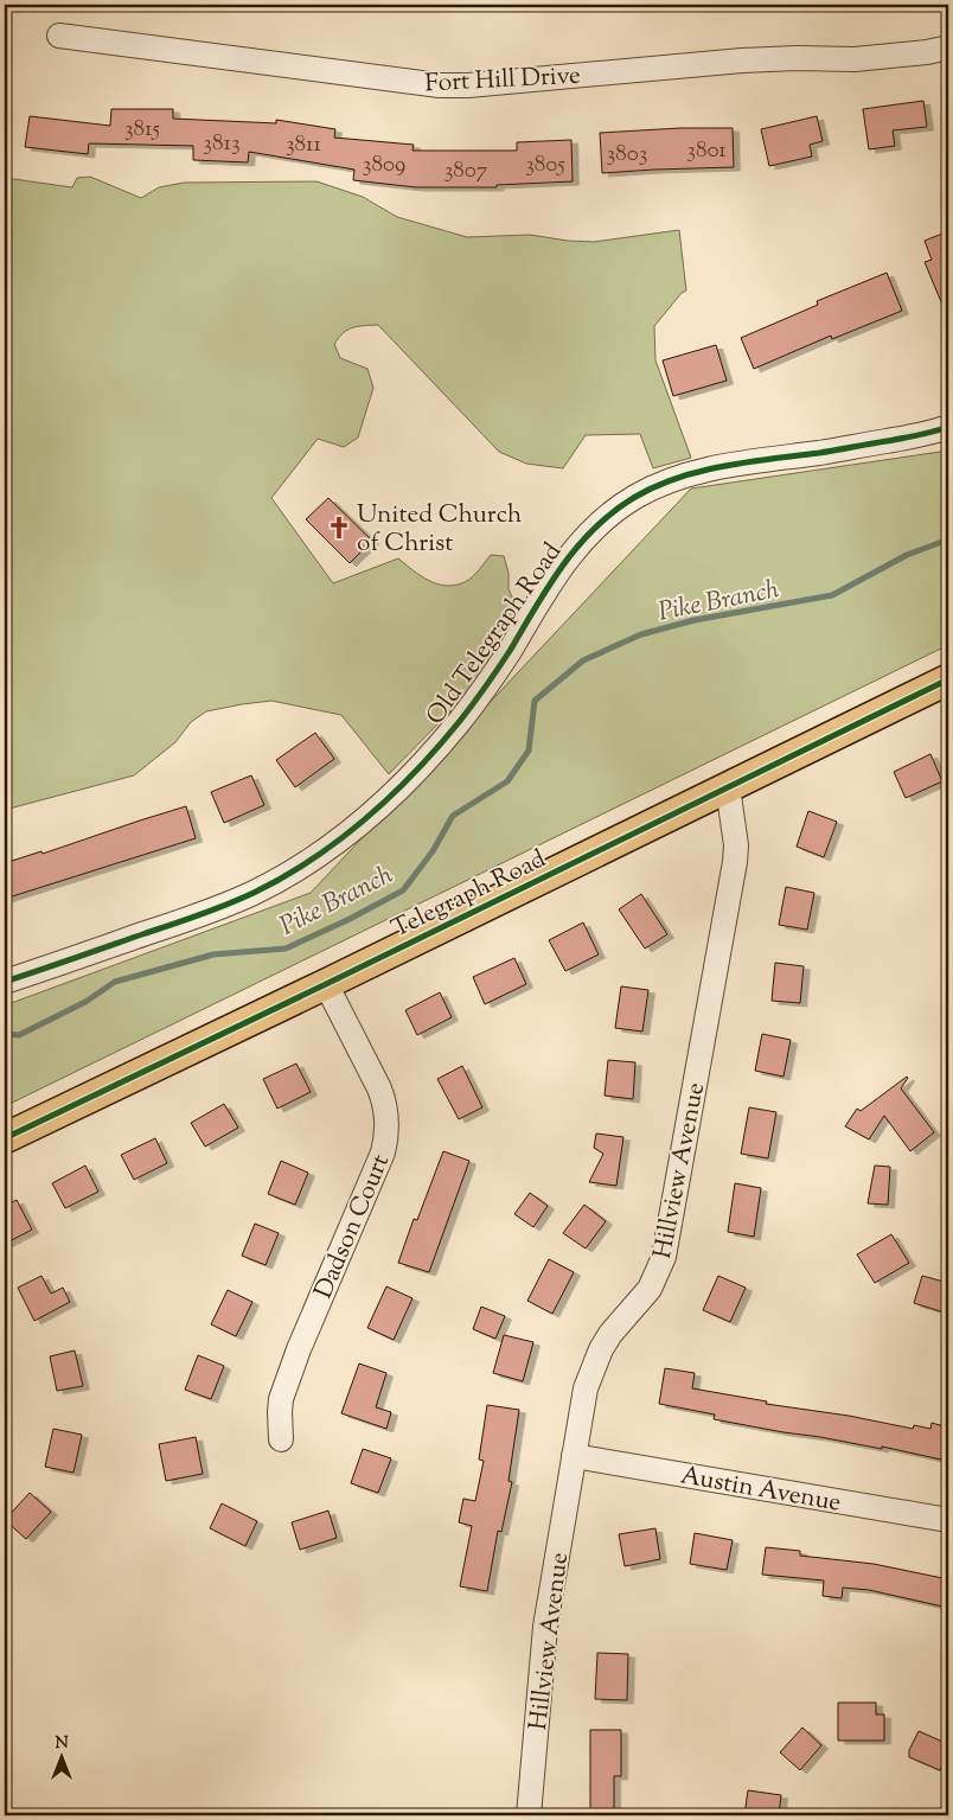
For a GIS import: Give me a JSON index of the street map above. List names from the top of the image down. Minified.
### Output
{"streets":{"main road":["Telegraph Road"],"street":["Fort Hill Drive","Old Telegraph Road","Hillview Avenue","Dadson Court","Austin Avenue"]},"crossings":[["Telegraph Road","Hillview Avenue"],["Telegraph Road","Dadson Court"],["Hillview Avenue","Austin Avenue"]],"water":["Pike Branch"],"places":{"church":["United Church of Christ"]},"house_numbers":["3815","3813","3811","3801","3803","3809","3805","3807"],"north":"top"}
